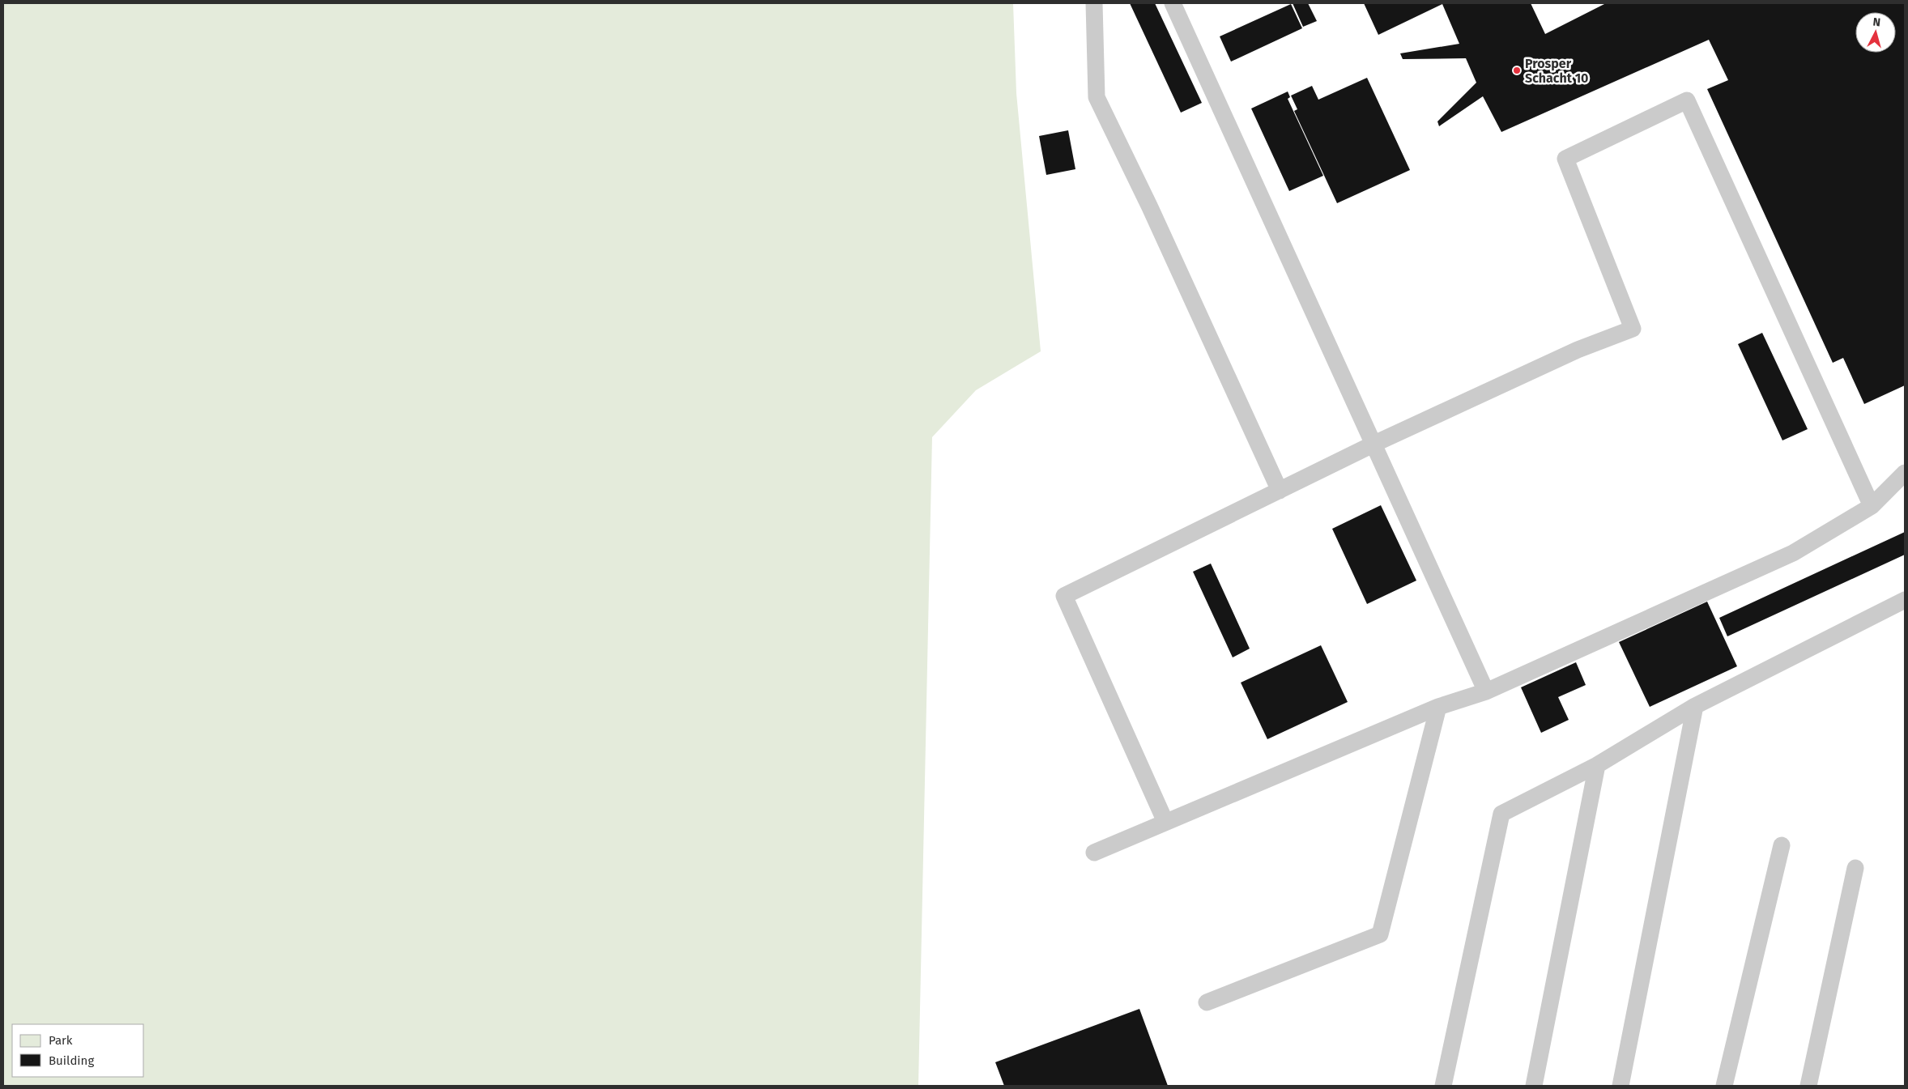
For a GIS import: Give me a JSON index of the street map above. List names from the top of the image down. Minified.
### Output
{"places":["Prosper Schacht 10"],"legend":["Park","Building"],"north":"top"}
